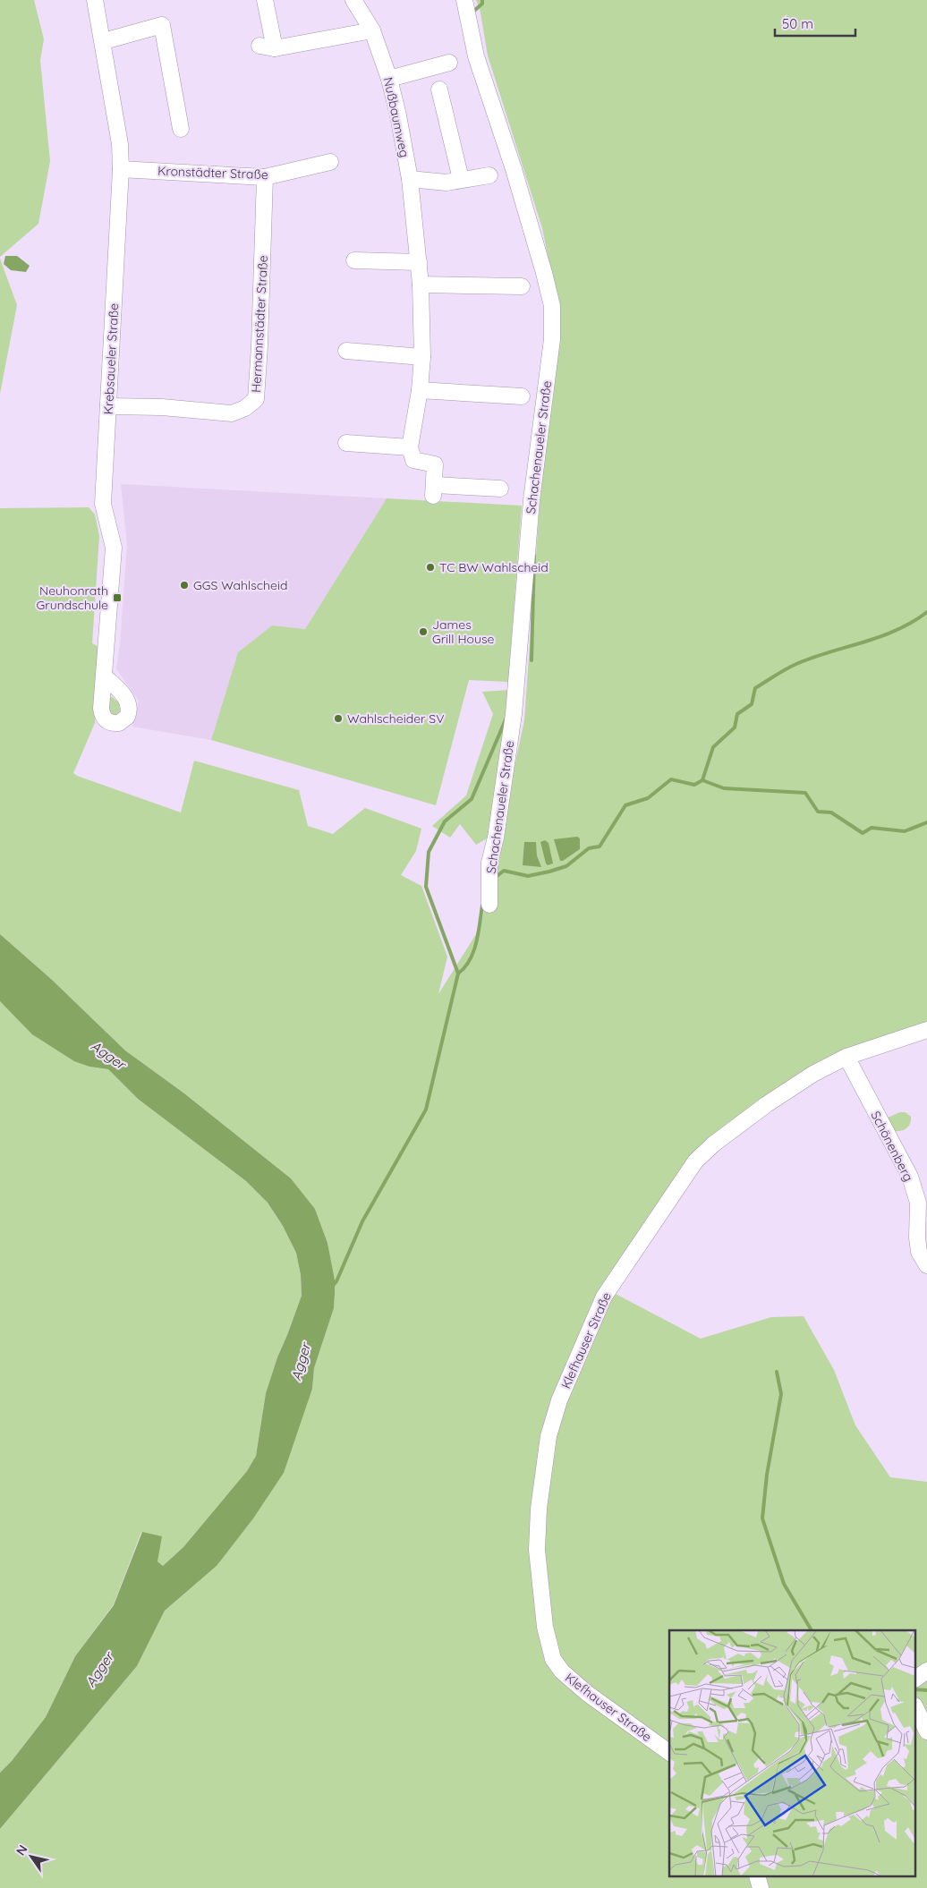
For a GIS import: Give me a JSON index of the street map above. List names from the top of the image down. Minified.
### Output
{"streets":{"street":["Nußbaumweg","Kronstädter Straße","Hermannstädter Straße","Krebsaueler Straße","Schachenaueler Straße","Schönenberg","Klefhauser Straße"]},"crossings":[["Kronstädter Straße","Hermannstädter Straße"],["Kronstädter Straße","Krebsaueler Straße"],["Hermannstädter Straße","Krebsaueler Straße"],["Schönenberg","Klefhauser Straße"]],"water":["Agger"],"places":{"other":["TC BW Wahlscheid","GGS Wahlscheid","James Grill House","Wahlscheider SV"],"transit":["Neuhonrath Grundschule"]},"scale_bar":"50 m","north":"top left"}
